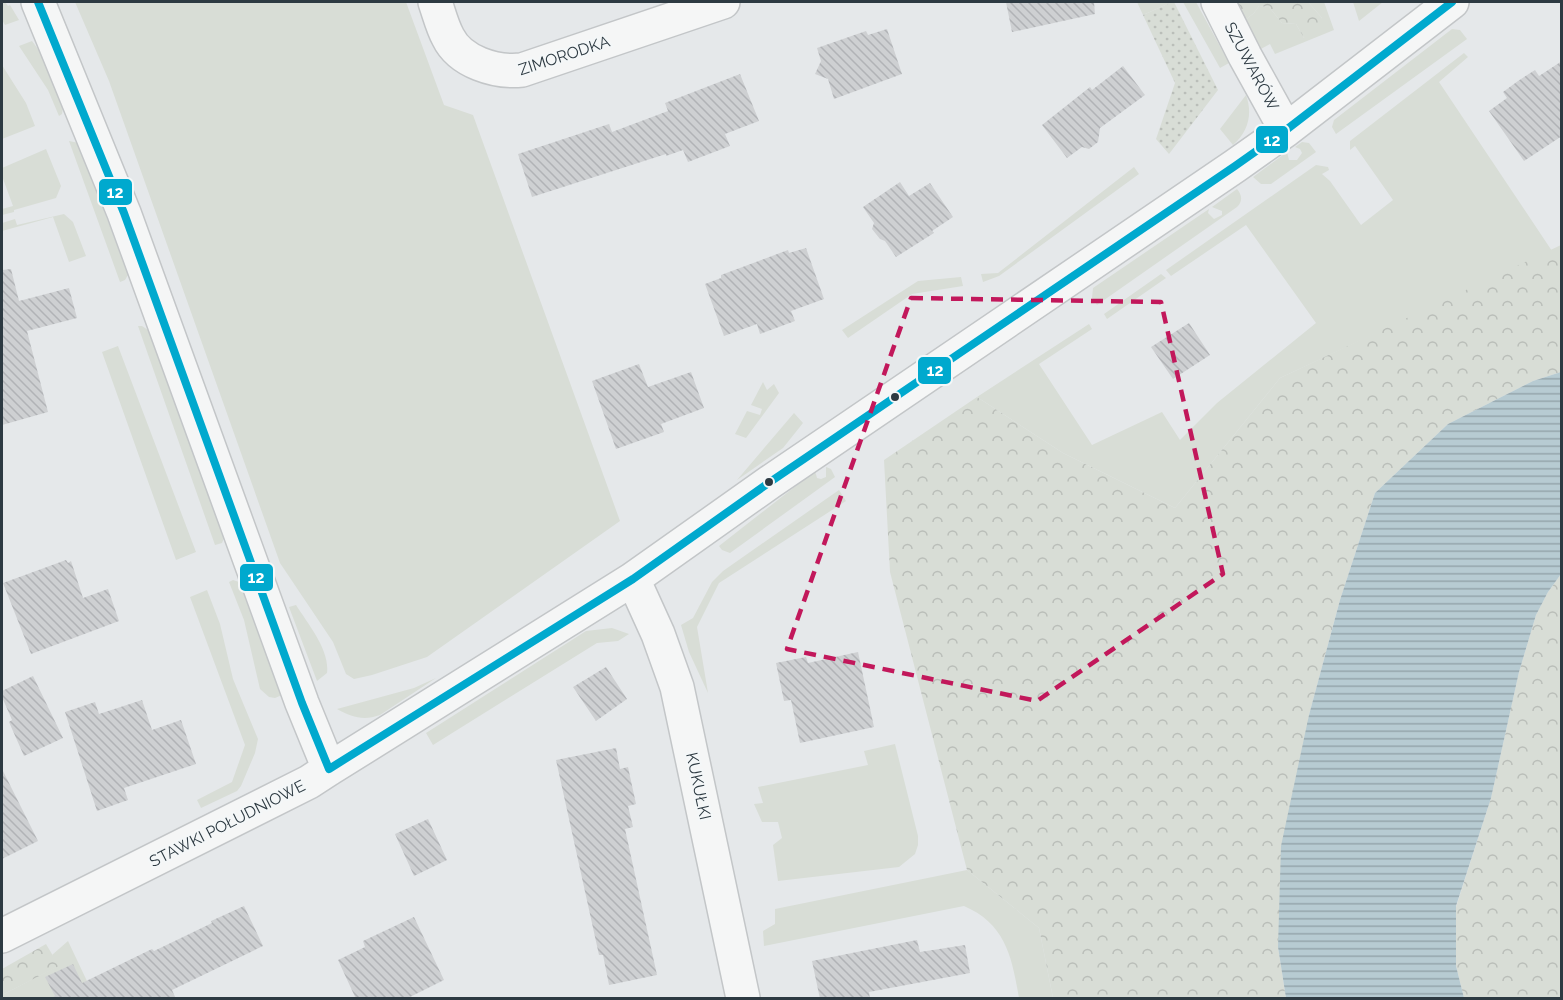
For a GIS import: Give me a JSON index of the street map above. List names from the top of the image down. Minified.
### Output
{"streets":{"street":["ZIMORODKA","SZUWARÓW","KUKUŁKI","STAWKI POŁUDNIOWE"]},"crossings":[["SZUWARÓW","STAWKI POŁUDNIOWE"],["KUKUŁKI","STAWKI POŁUDNIOWE"]],"lines":["transit line 12"]}
